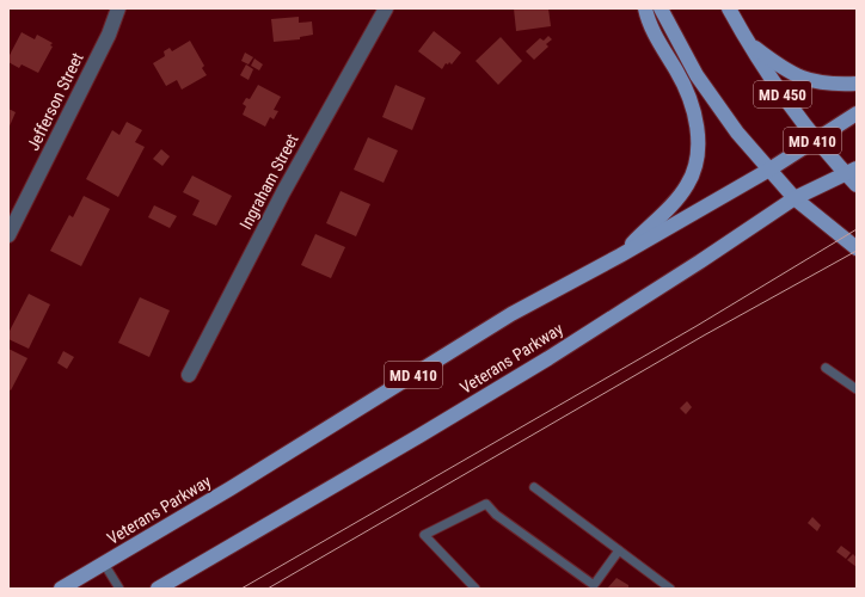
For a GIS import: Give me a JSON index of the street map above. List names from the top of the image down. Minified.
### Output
{"streets":{"main road":["MD 450","MD 410","Veterans Parkway"],"street":["Jefferson Street","Ingraham Street"]},"crossings":[["MD 450","Veterans Parkway"]]}
